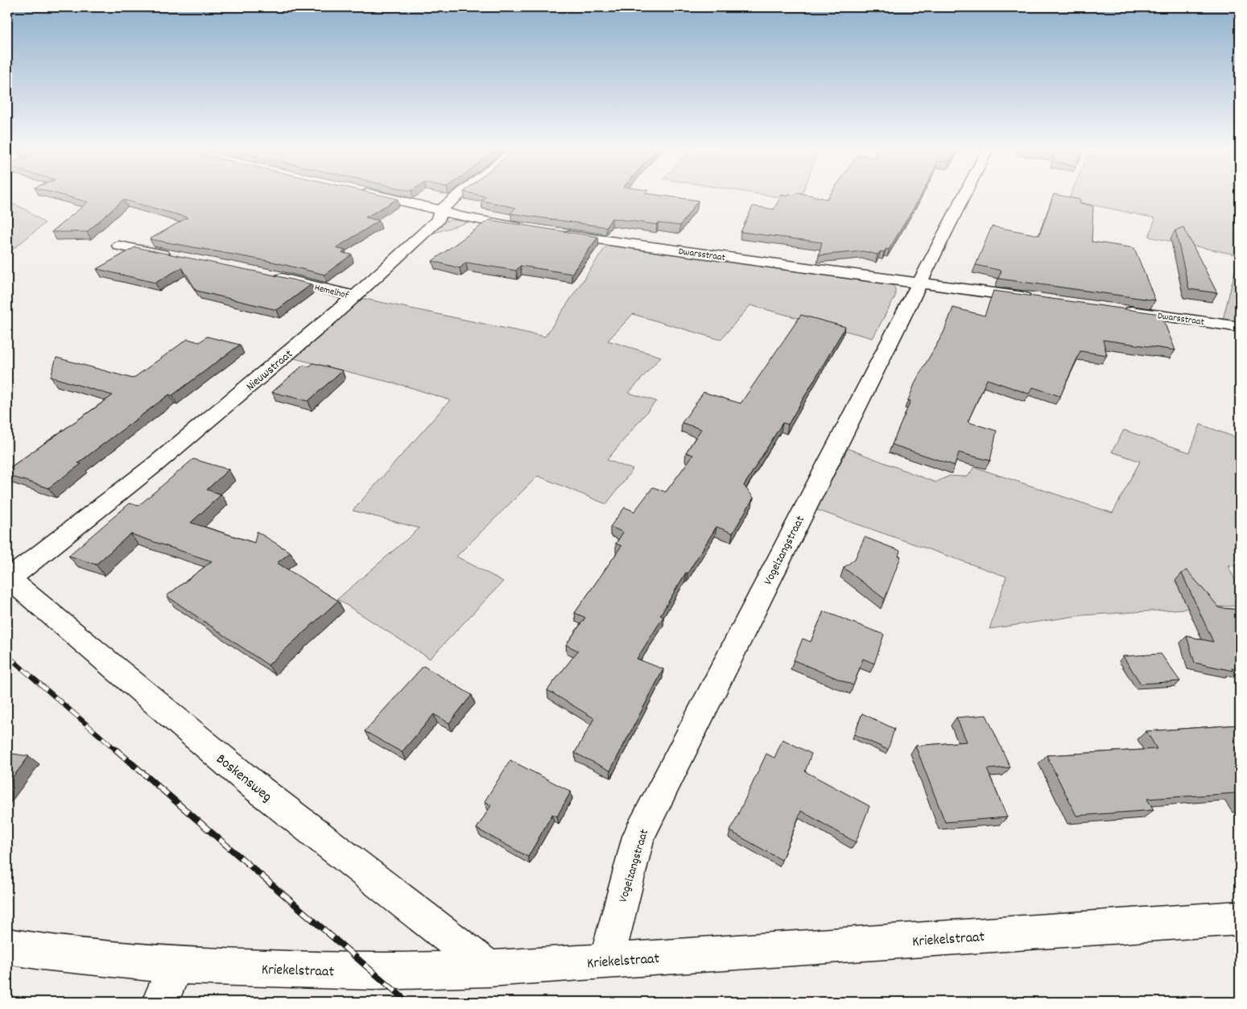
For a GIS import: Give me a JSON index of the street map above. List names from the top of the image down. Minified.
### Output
{"streets":{"street":["Dwarsstraat","Hemelhof","Nieuwstraat","Vogelzangstraat","Boskensweg","Kriekelstraat"]},"crossings":[["Dwarsstraat","Vogelzangstraat"],["Hemelhof","Nieuwstraat"],["Nieuwstraat","Boskensweg"],["Vogelzangstraat","Kriekelstraat"],["Boskensweg","Kriekelstraat"]]}
